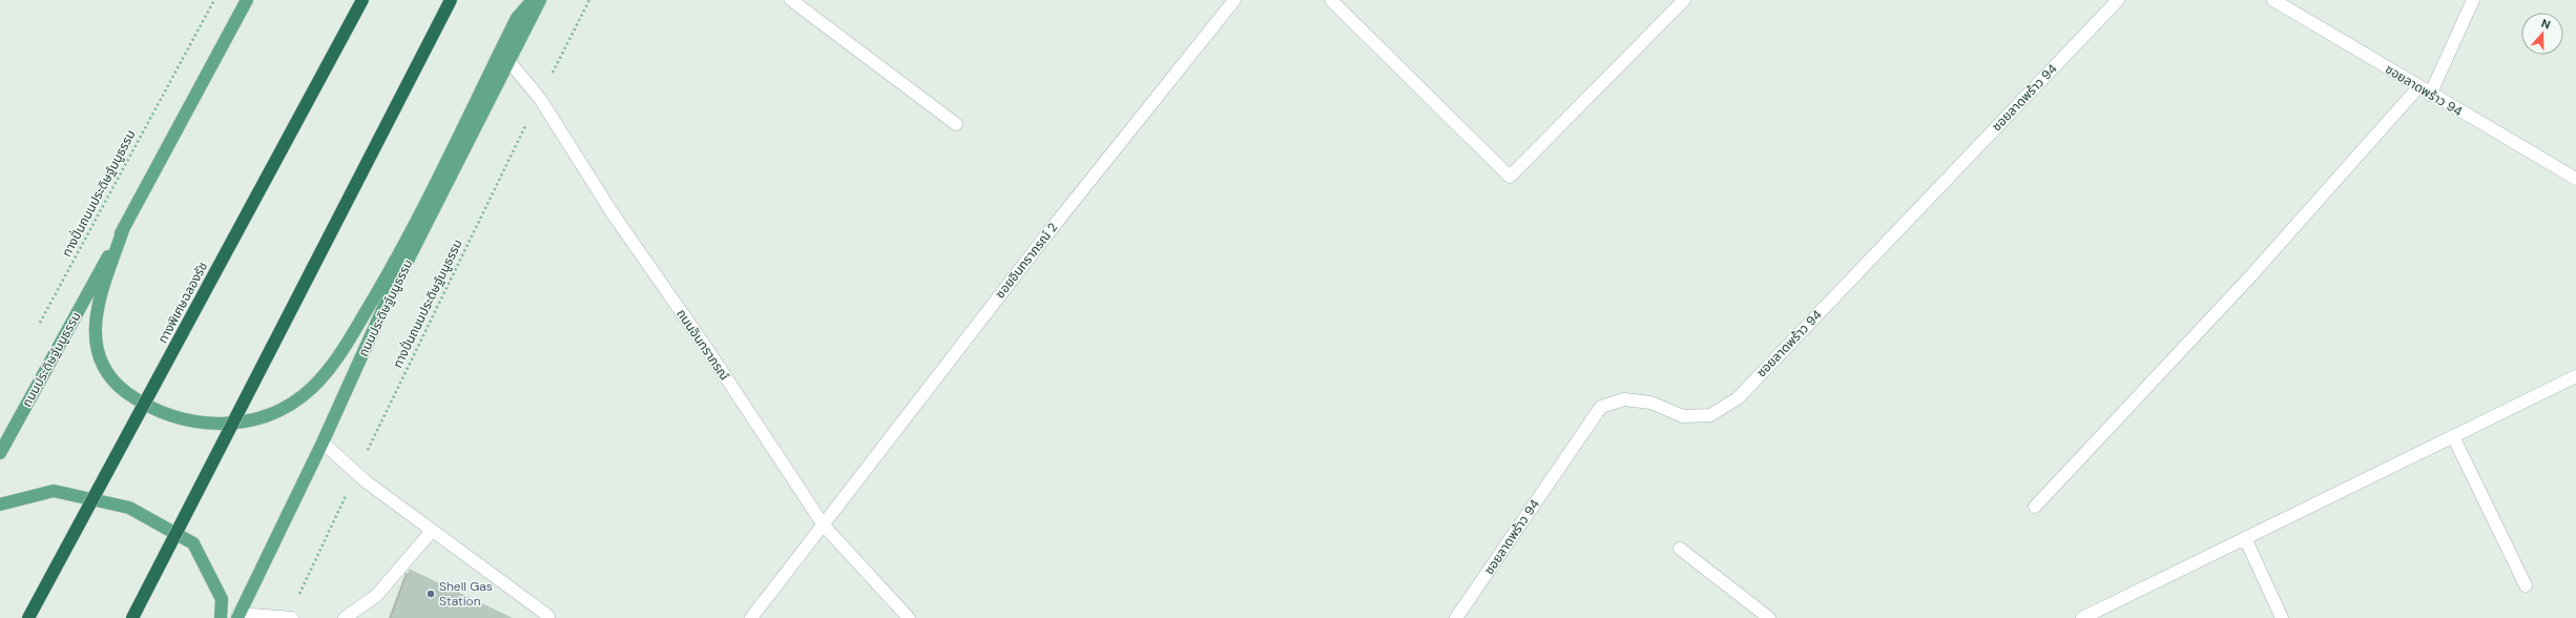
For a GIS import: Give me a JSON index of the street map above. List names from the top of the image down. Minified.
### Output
{"streets":{"highway":["ทางพิเศษฉลองรัช"],"main road":["ถนนประดิษฐ์มนูธรรม"],"street":["ซอยลาดพร้าว 94","ซอยอินทราภรณ์ 2","ถนนอินทราภรณ์"],"path":["ทางปั่นถนนประดิษฐ์มนูธรรม"]},"crossings":[["ทางปั่นถนนประดิษฐ์มนูธรรม","ถนนอินทราภรณ์"],["ซอยอินทราภรณ์ 2","ถนนอินทราภรณ์"],["ถนนประดิษฐ์มนูธรรม","ถนนอินทราภรณ์"]],"places":["Shell Gas Station"],"north":"top"}
